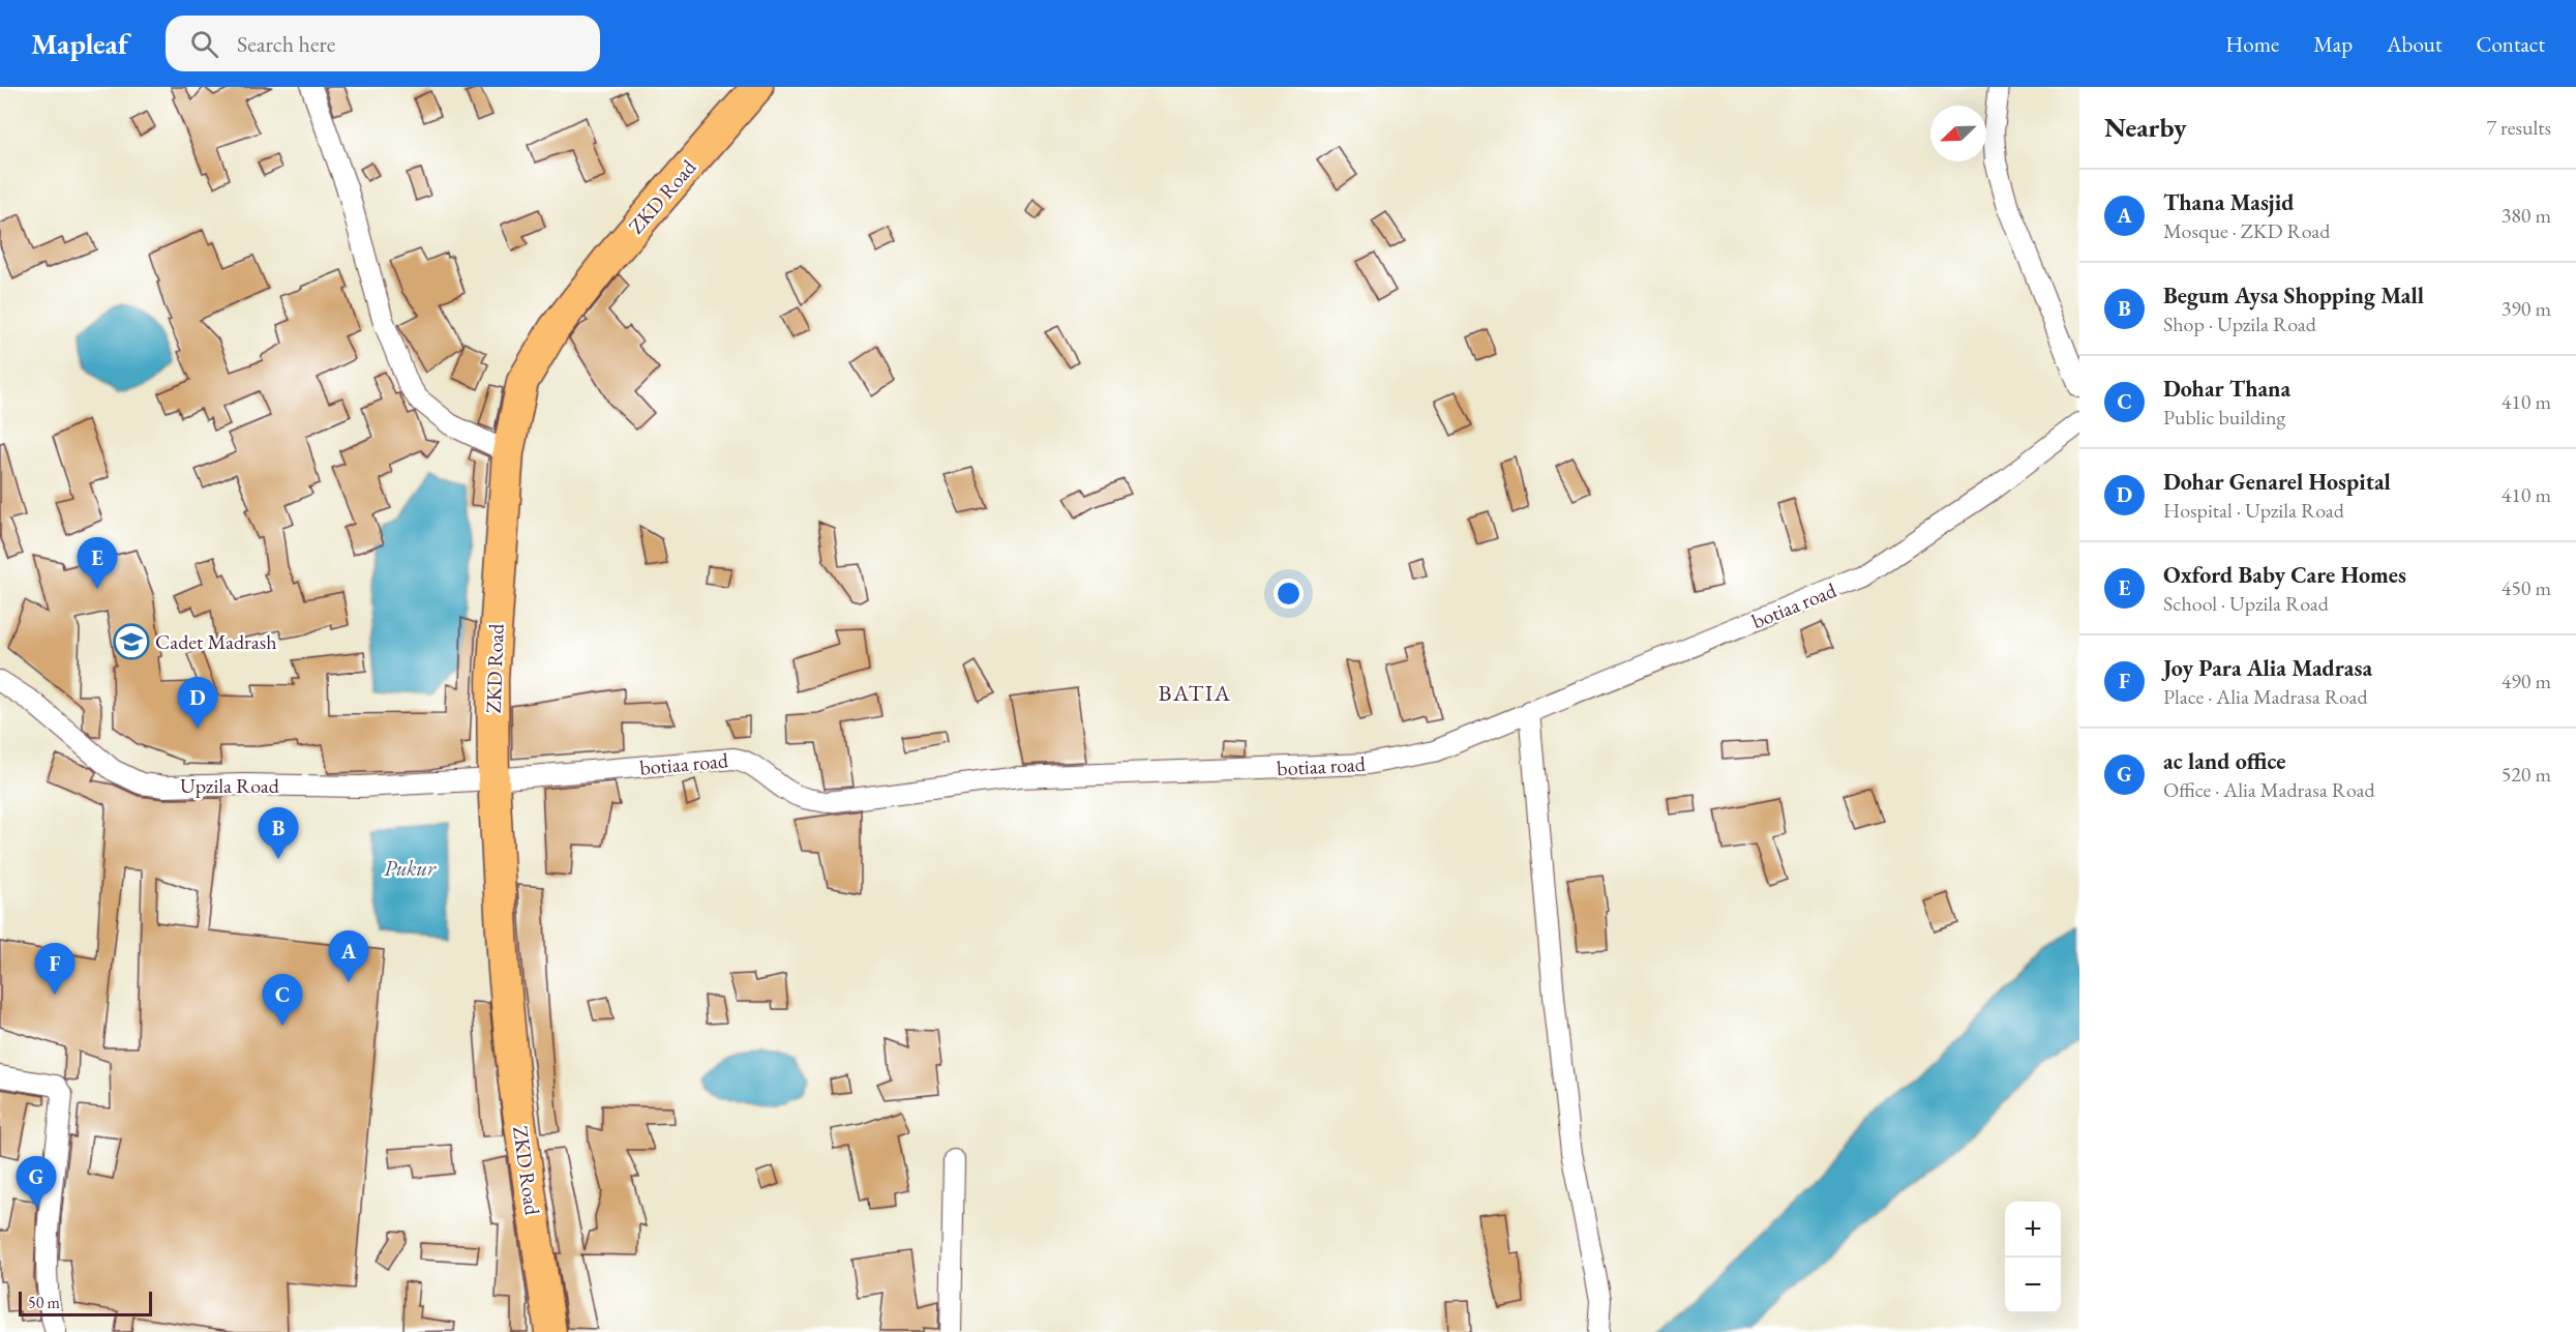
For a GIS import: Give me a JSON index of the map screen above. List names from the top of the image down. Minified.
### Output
{"streets":{"main road":["ZKD Road"],"street":["botiaa road","Upzila Road"]},"crossings":[["ZKD Road","botiaa road"],["ZKD Road","Upzila Road"],["botiaa road","Upzila Road"]],"districts":["BATIA"],"water":["Pukur"],"places":{"school or university":["Cadet Madrash"]},"scale_bar":"50 m","north":"bottom left","page":{"header":"Mapleaf","search":"Search here","nav":["Home","Map","About","Contact"],"heading":["Nearby","7 results"],"list":[{"mark":"A","name":"Thana Masjid","note":"Mosque · ZKD Road","value":"380 m"},{"mark":"B","name":"Begum Aysa Shopping Mall","note":"Shop · Upzila Road","value":"390 m"},{"mark":"C","name":"Dohar Thana","note":"Public building","value":"410 m"},{"mark":"D","name":"Dohar Genarel Hospital","note":"Hospital · Upzila Road","value":"410 m"},{"mark":"E","name":"Oxford Baby Care Homes","note":"School · Upzila Road","value":"450 m"},{"mark":"F","name":"Joy Para Alia Madrasa","note":"Place · Alia Madrasa Road","value":"490 m"},{"mark":"G","name":"ac land office","note":"Office · Alia Madrasa Road","value":"520 m"}],"pins":["E","D","B","A","F","C","G"],"map_buttons":["+","−"],"scale":"50 m"}}
